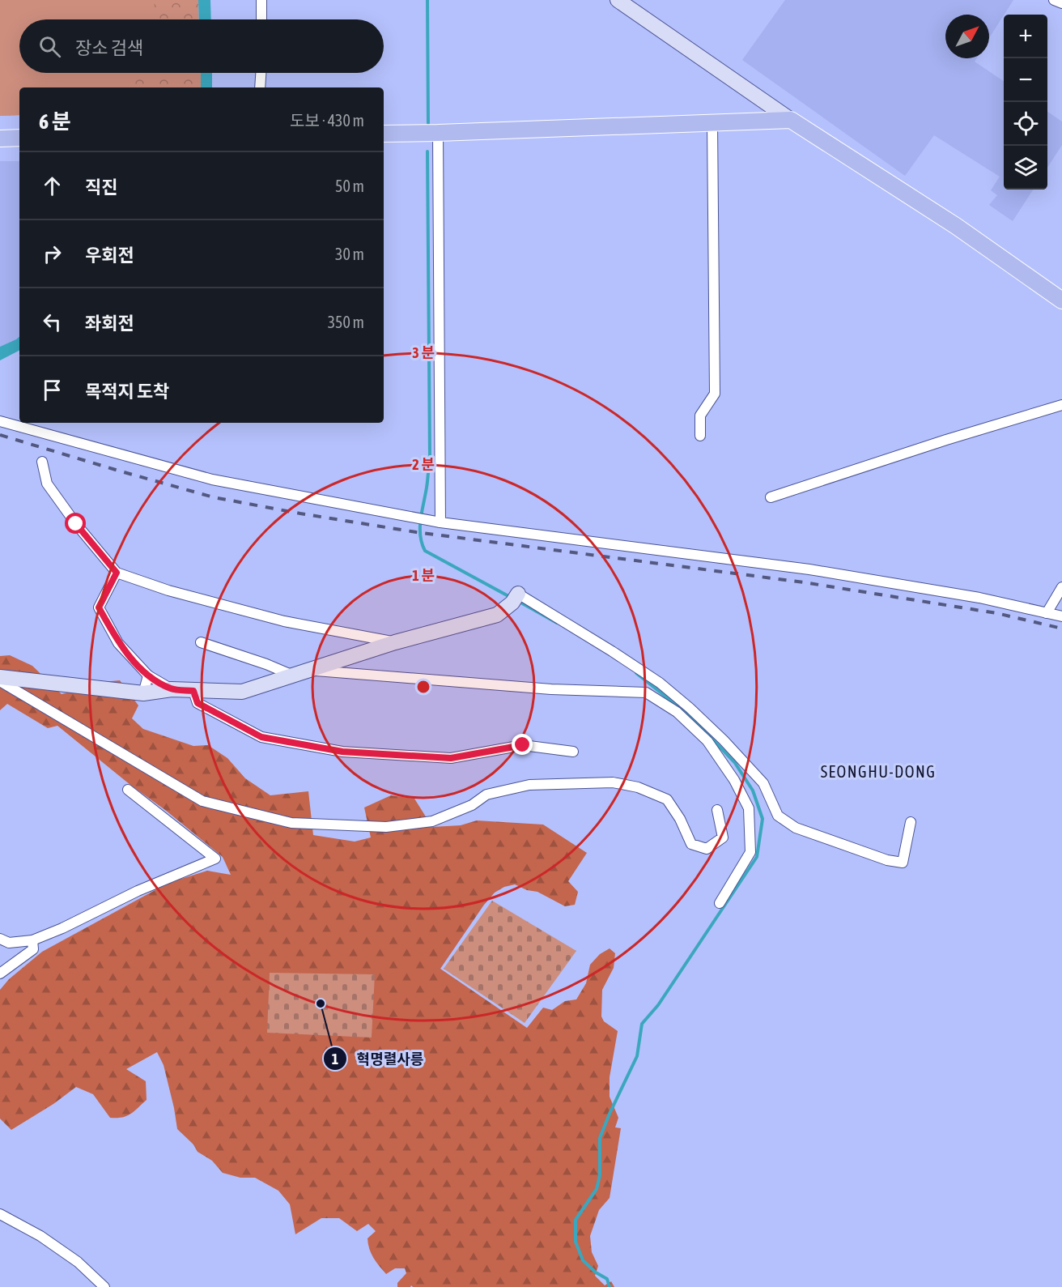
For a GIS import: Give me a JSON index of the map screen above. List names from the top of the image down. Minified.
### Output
{"districts":["SEONGHU-DONG"],"places":["혁명렬사릉"],"north":"top right","page":{"map_buttons":["+","−"],"search":"장소 검색","heading":["6 분","도보 · 430 m"],"list":[["직진","50 m"],["우회전","30 m"],["좌회전","350 m"],"목적지 도착"]},"rings":["3 분","2 분","1 분"]}
